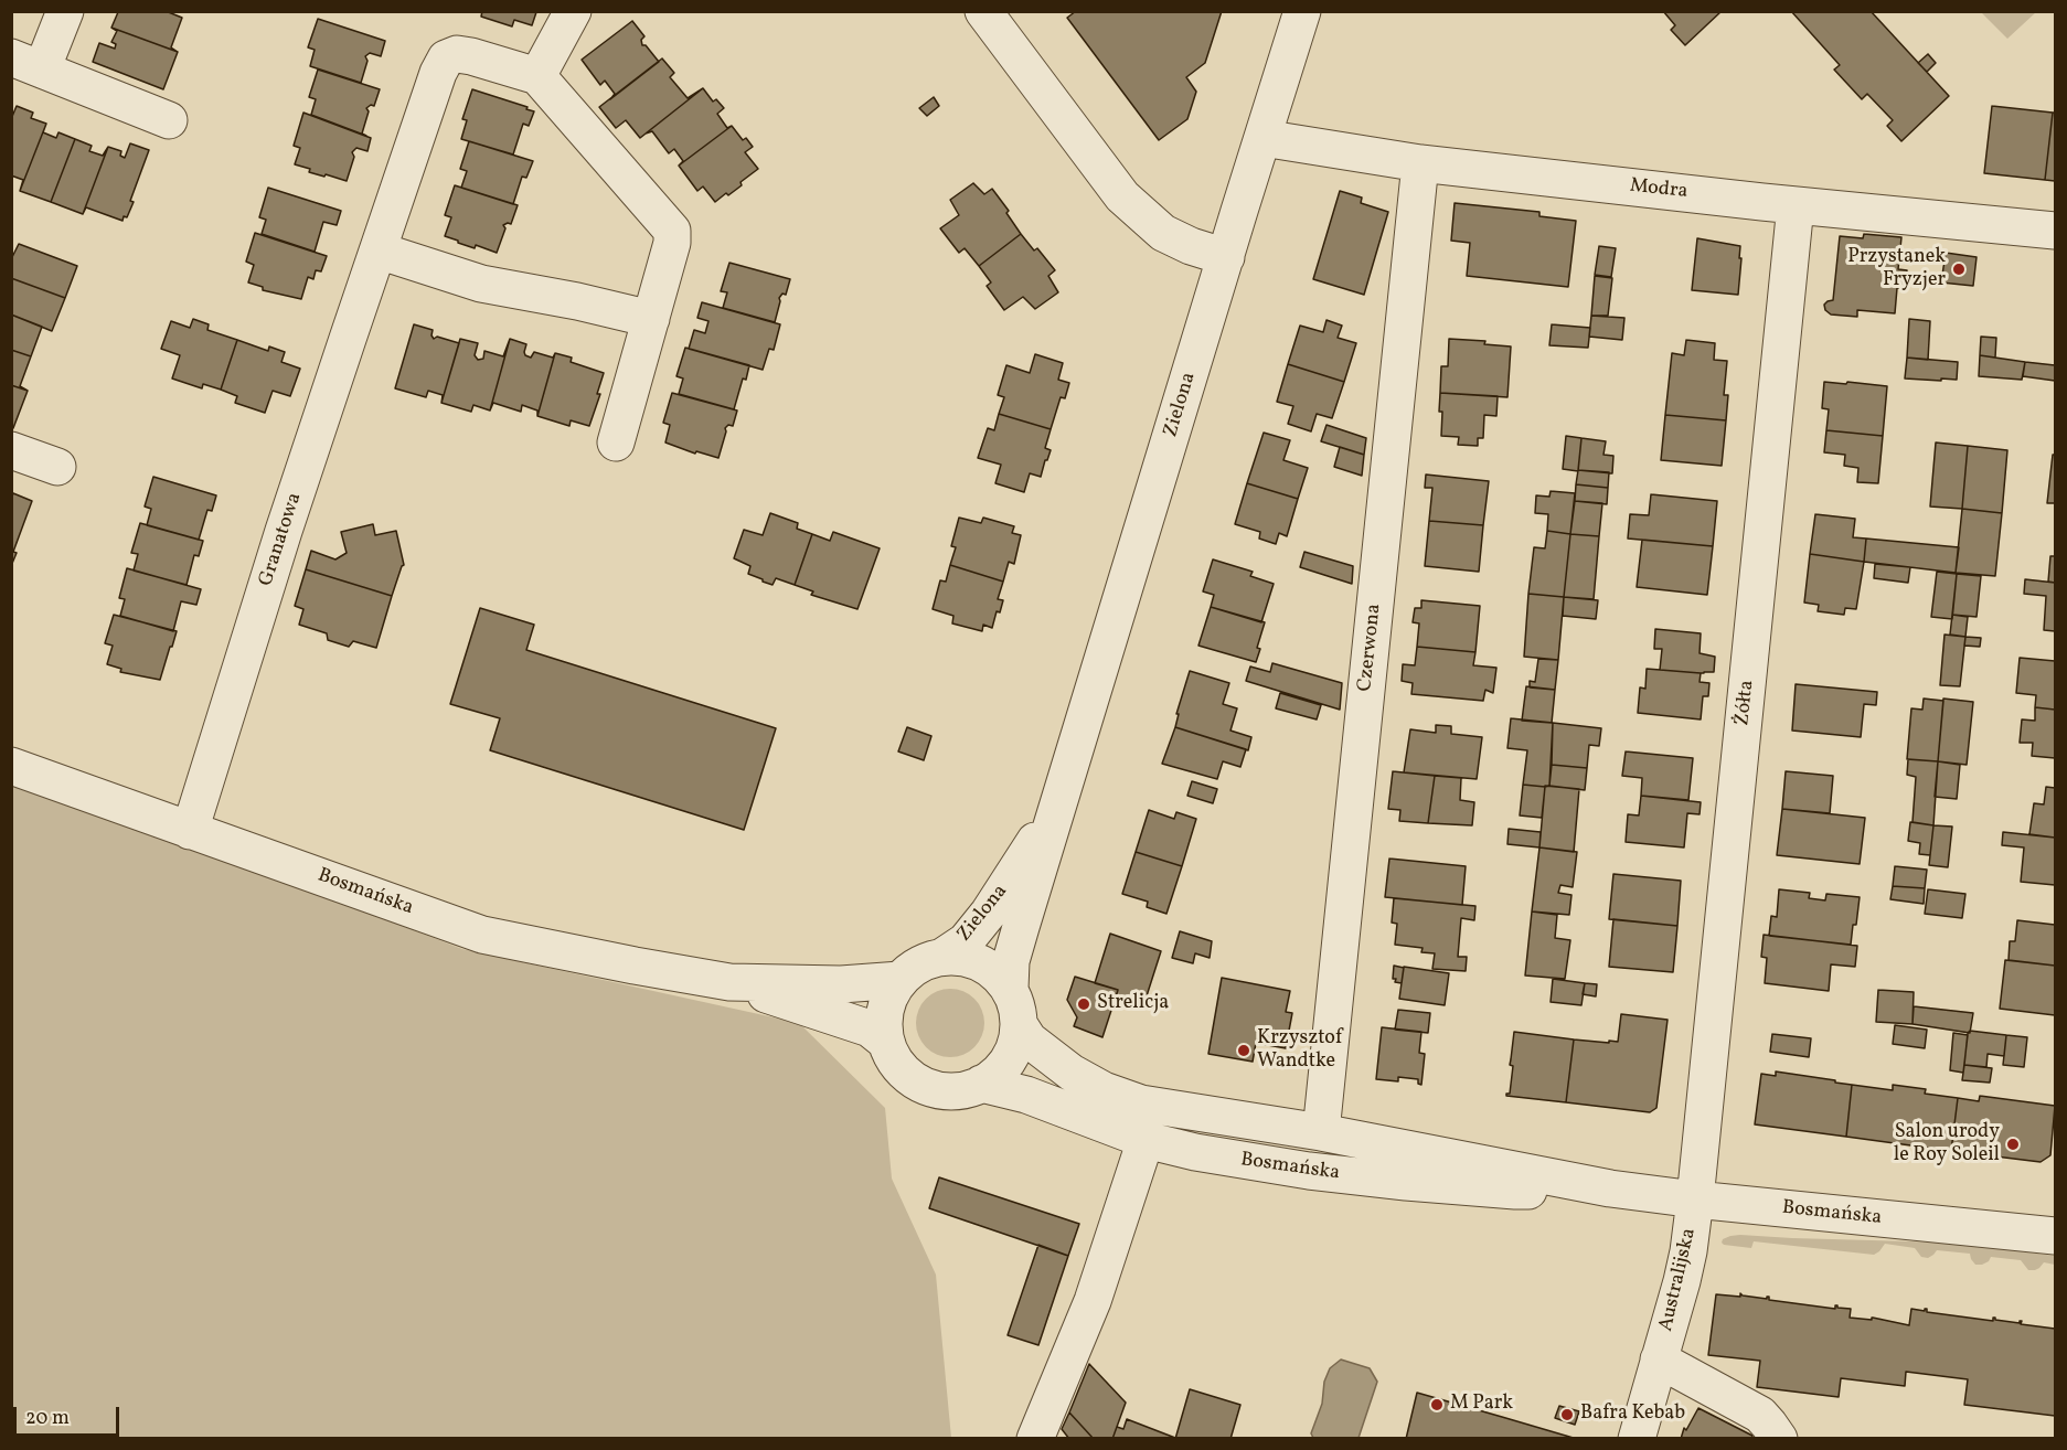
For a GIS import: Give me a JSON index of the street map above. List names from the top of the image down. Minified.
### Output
{"streets":{"street":["Modra","Zielona","Granatowa","Czerwona","Żółta","Bosmańska","Australijska"]},"crossings":[["Modra","Zielona"],["Modra","Czerwona"],["Modra","Żółta"],["Zielona","Bosmańska"],["Granatowa","Bosmańska"],["Czerwona","Bosmańska"],["Żółta","Bosmańska"],["Żółta","Australijska"],["Bosmańska","Australijska"]],"places":["Przystanek Fryzjer","Strelicja","Krzysztof Wandtke","Salon urody le Roy Soleil","M Park","Bafra Kebab"],"scale_bar":"20 m"}
